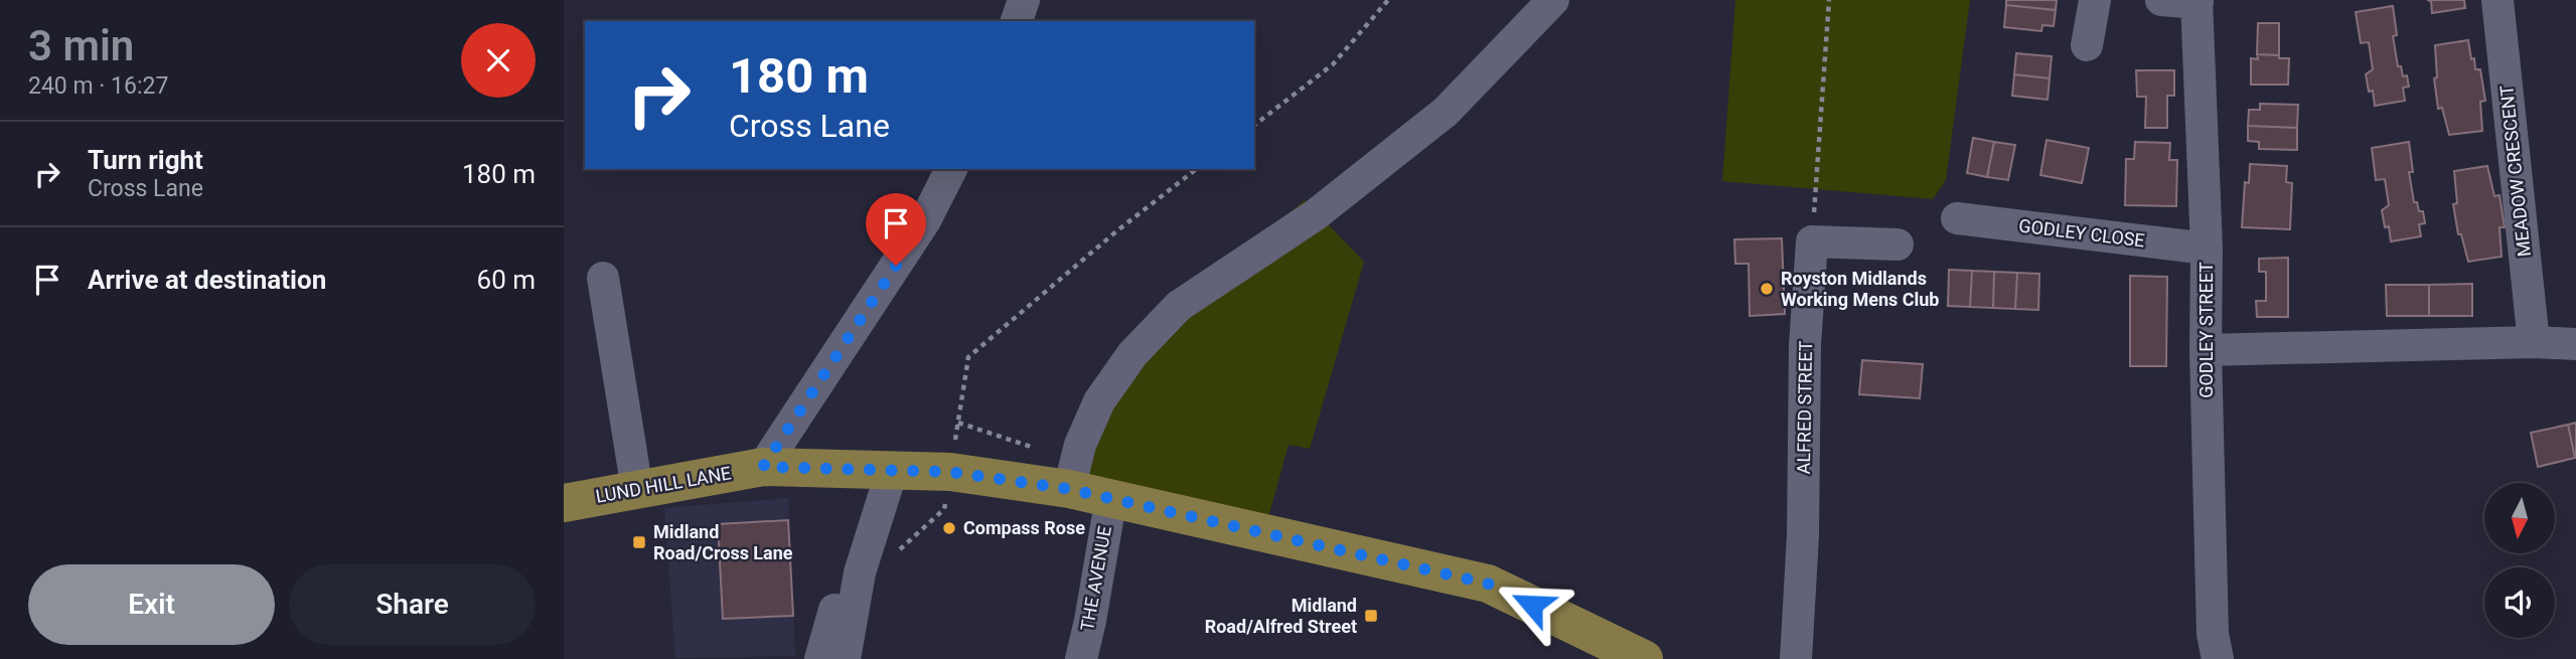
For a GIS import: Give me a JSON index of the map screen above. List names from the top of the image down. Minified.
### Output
{"streets":{"main road":["LUND HILL LANE"],"street":["MEADOW CRESCENT","GODLEY CLOSE","GODLEY STREET","ALFRED STREET","THE AVENUE"]},"crossings":[["GODLEY CLOSE","GODLEY STREET"],["LUND HILL LANE","THE AVENUE"]],"places":{"other":["Royston Midlands Working Mens Club","Compass Rose"],"transit":["Midland Road/Cross Lane","Midland Road/Alfred Street"]},"north":"bottom","page":{"heading":["3 min","240 m · 16:27"],"turn":["180 m","Cross Lane"],"list":[{"name":"Turn right","note":"Cross Lane","value":"180 m"},{"name":"Arrive at destination","value":"60 m"}],"buttons":["Exit","Share"]}}
